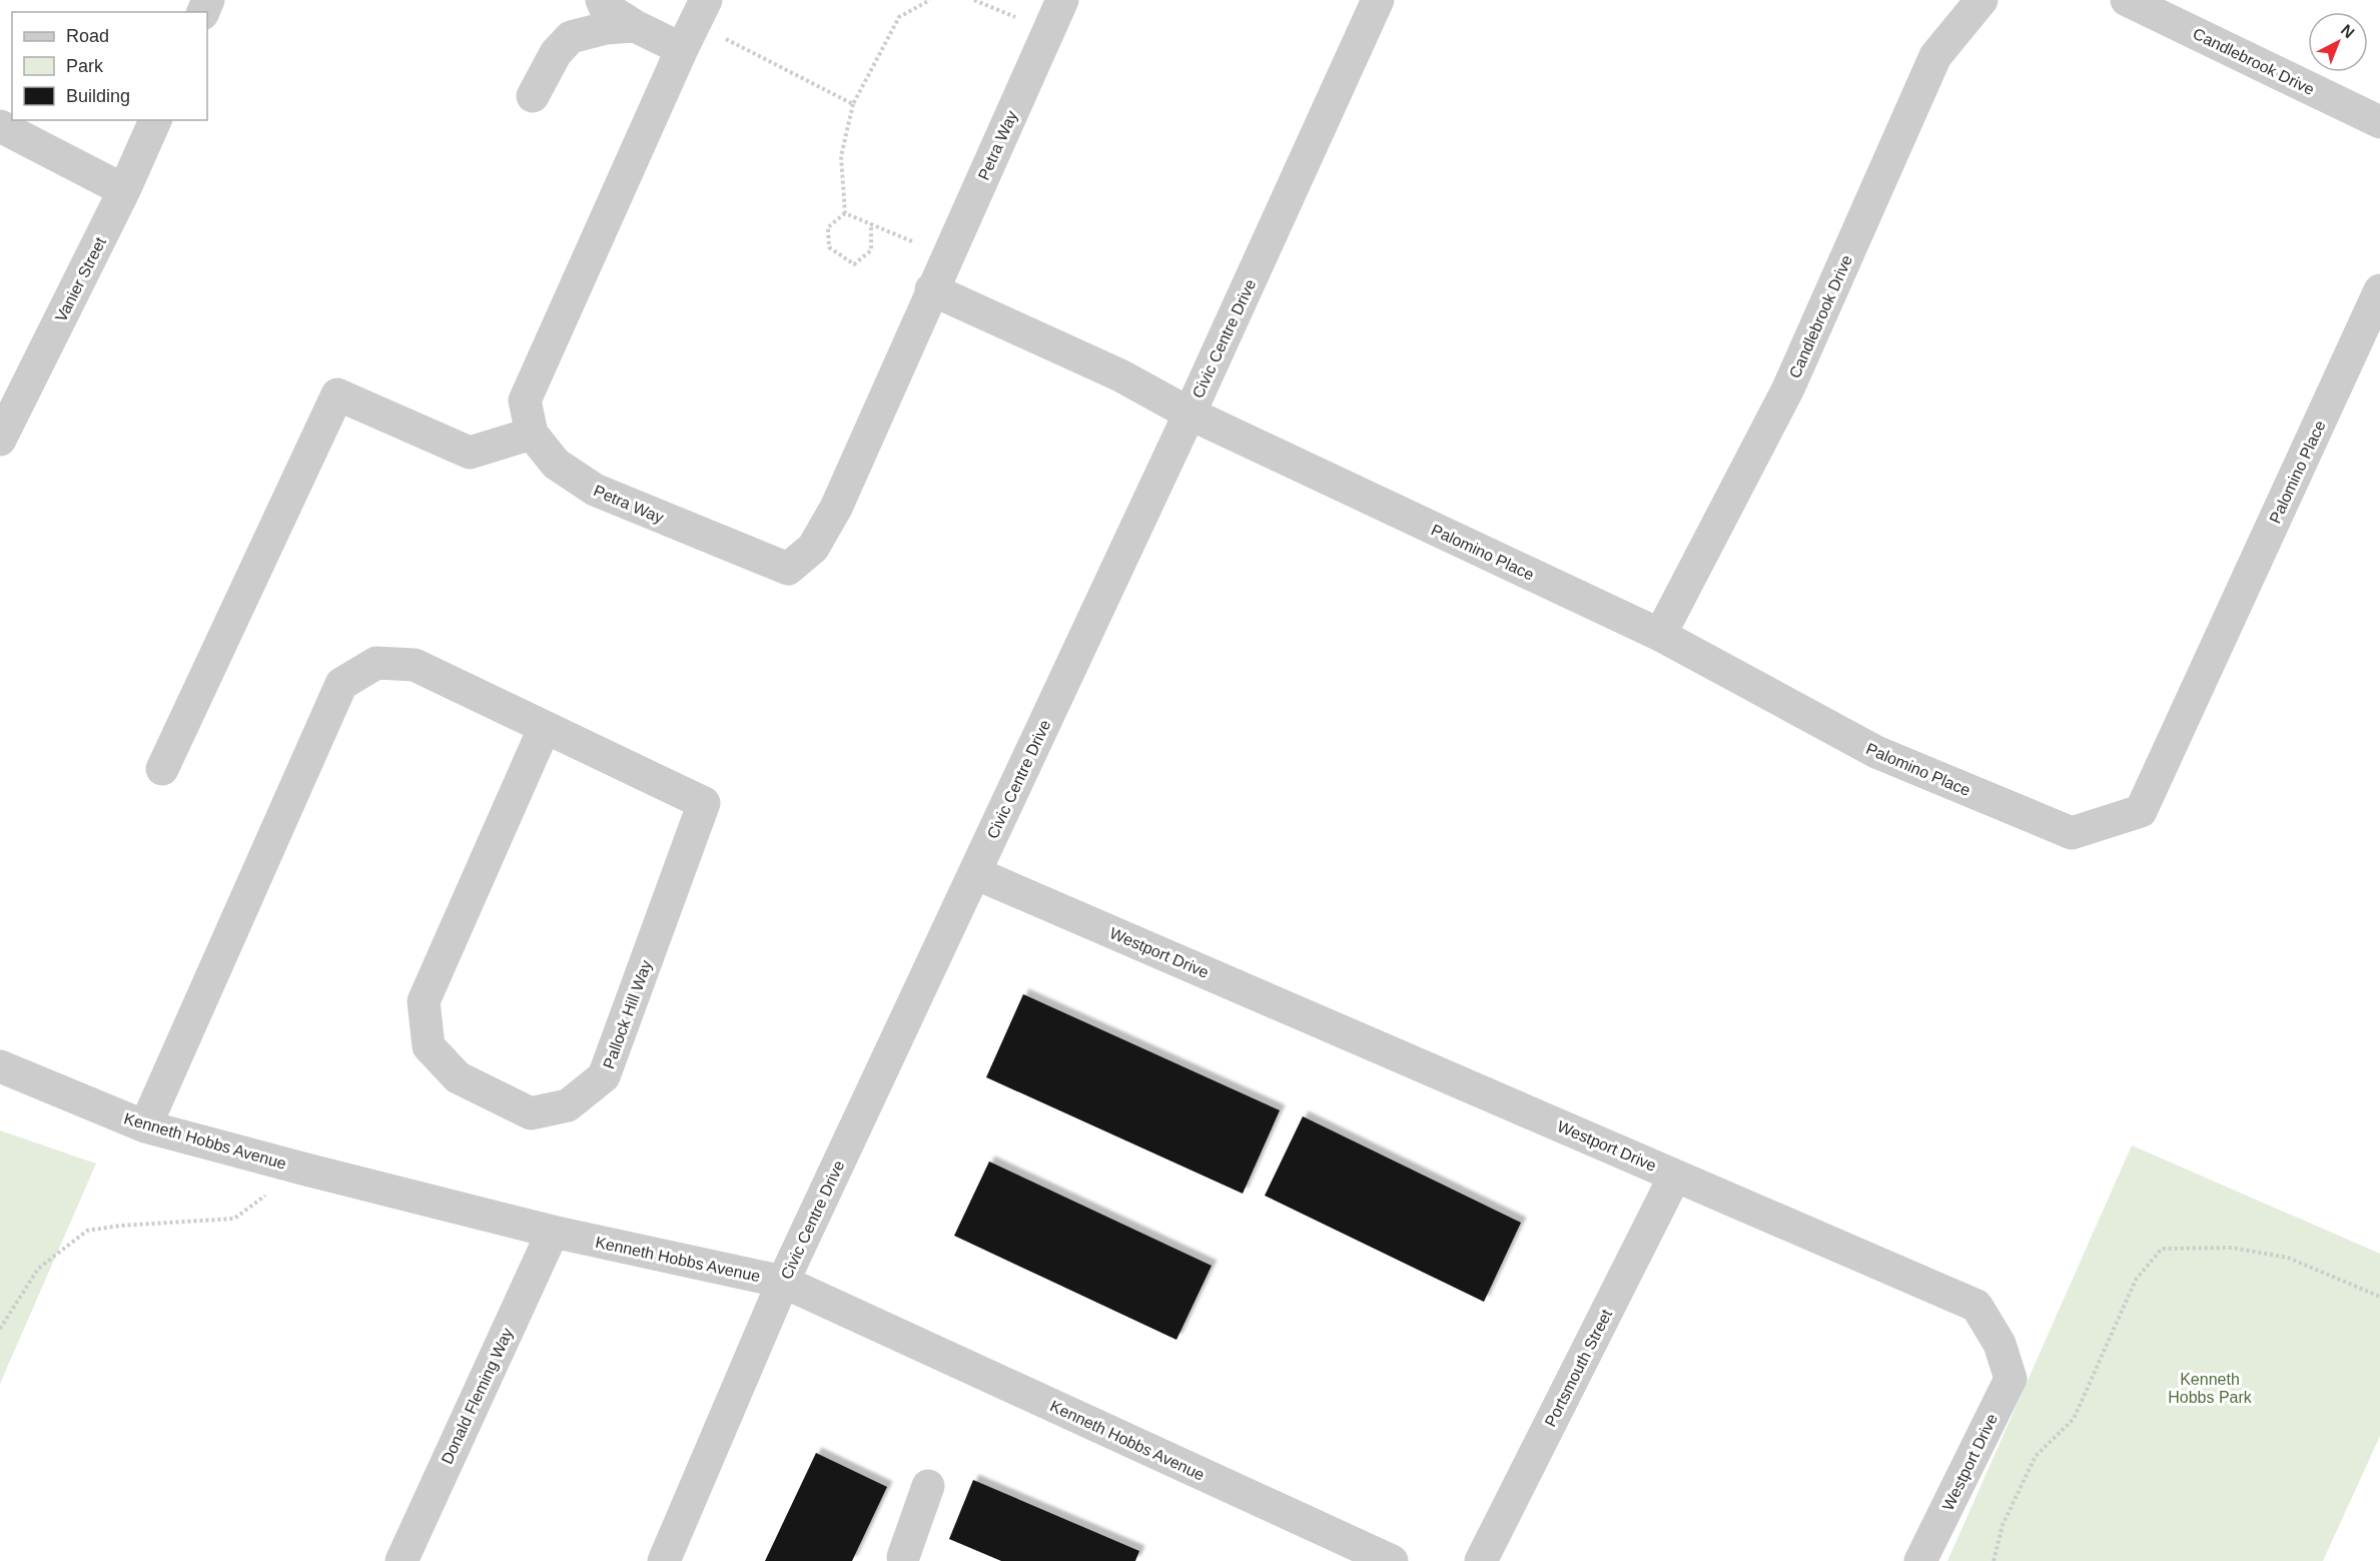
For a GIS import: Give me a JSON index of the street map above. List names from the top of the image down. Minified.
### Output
{"streets":{"street":["Candlebrook Drive","Petra Way","Vanier Street","Civic Centre Drive","Palomino Place","Westport Drive","Pallock Hill Way","Kenneth Hobbs Avenue","Portsmouth Street","Donald Fleming Way"]},"crossings":[["Candlebrook Drive","Palomino Place"],["Civic Centre Drive","Palomino Place"],["Civic Centre Drive","Westport Drive"],["Civic Centre Drive","Kenneth Hobbs Avenue"],["Westport Drive","Portsmouth Street"],["Pallock Hill Way","Kenneth Hobbs Avenue"],["Kenneth Hobbs Avenue","Donald Fleming Way"]],"parks":["Kenneth Hobbs Park"],"legend":["Road","Park","Building"],"north":"top right"}
